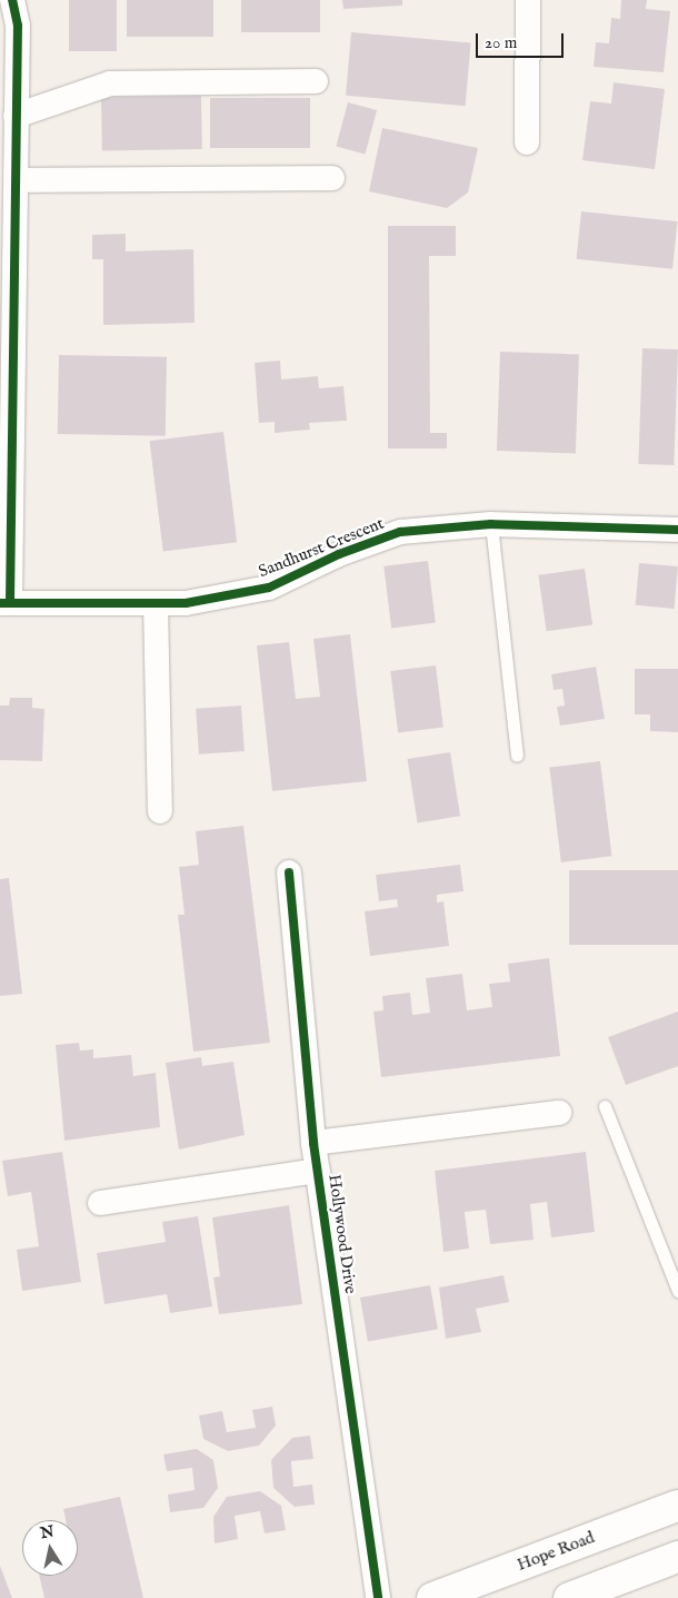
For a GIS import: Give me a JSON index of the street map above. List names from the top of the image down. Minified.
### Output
{"streets":{"main road":["Hope Road"],"street":["Sandhurst Crescent","Hollywood Drive"]},"scale_bar":"20 m","north":"top"}
